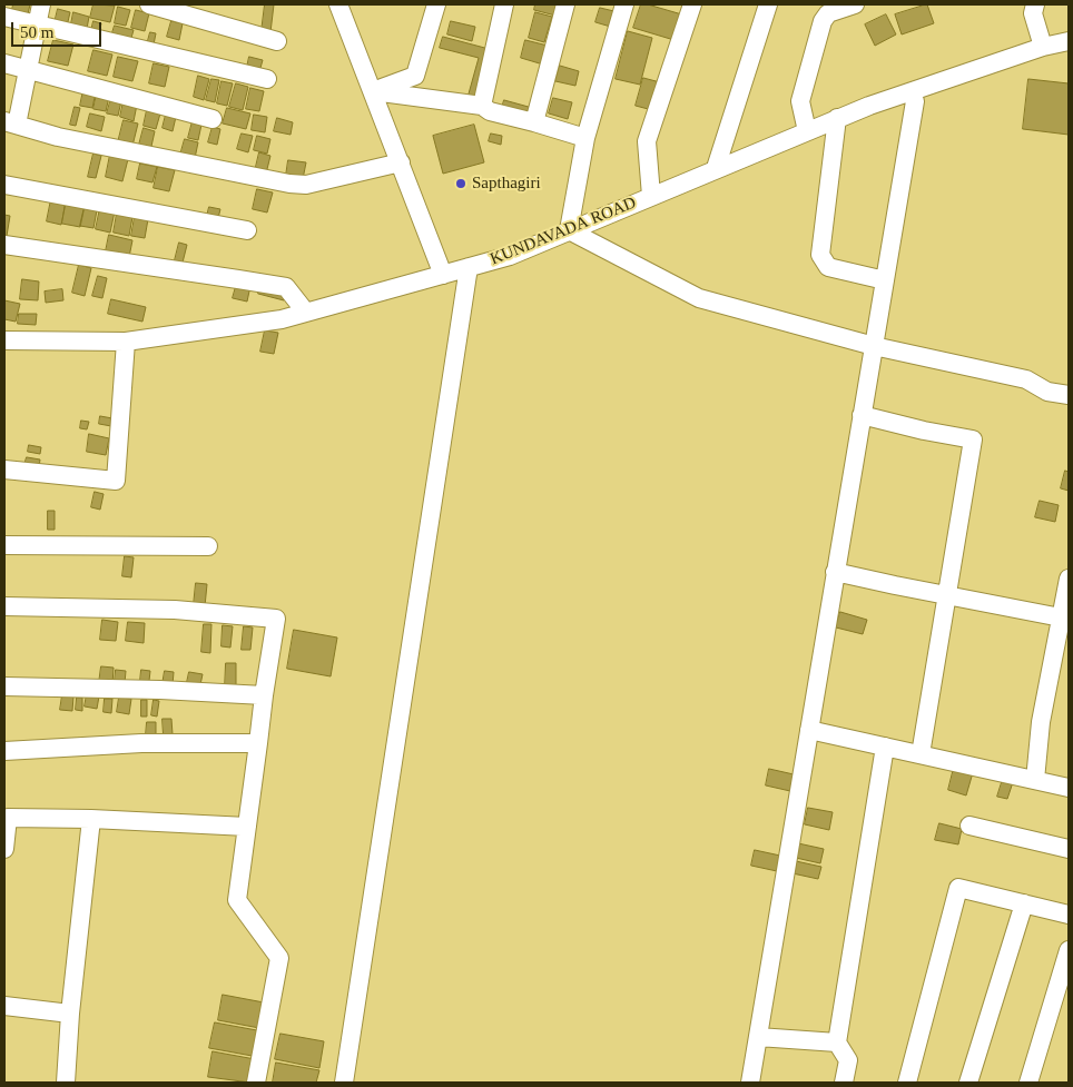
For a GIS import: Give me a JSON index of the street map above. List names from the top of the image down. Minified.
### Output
{"streets":{"street":["KUNDAVADA ROAD"]},"places":["Sapthagiri"],"scale_bar":"50 m"}
